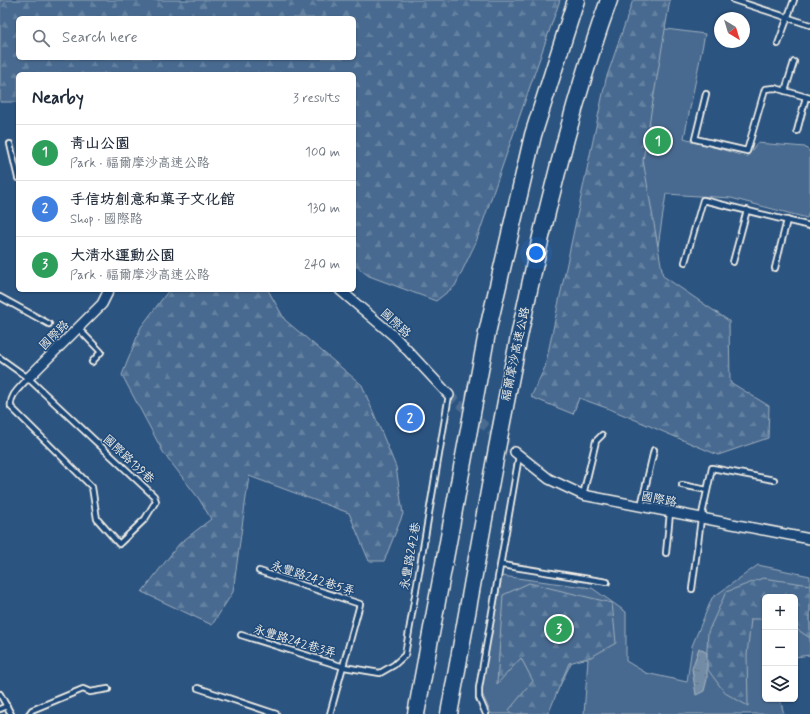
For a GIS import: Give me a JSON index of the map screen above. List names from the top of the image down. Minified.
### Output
{"streets":{"highway":["福爾摩沙高速公路"],"street":["國際路"],"lane":["國際路139巷","永豐路242巷","永豐路242巷5弄","永豐路242巷3弄"]},"crossings":[["國際路","國際路139巷"],["國際路","永豐路242巷"],["永豐路242巷","永豐路242巷5弄"],["永豐路242巷","永豐路242巷3弄"],["永豐路242巷5弄","永豐路242巷3弄"]],"north":"bottom right","page":{"search":"Search here","heading":["Nearby","3 results"],"list":[{"mark":"1","name":"青山公園","note":"Park · 福爾摩沙高速公路","value":"100 m"},{"mark":"2","name":"手信坊創意和菓子文化館","note":"Shop · 國際路","value":"130 m"},{"mark":"3","name":"大清水運動公園","note":"Park · 福爾摩沙高速公路","value":"240 m"}],"pins":["1","2","3"],"map_buttons":["+","−"]}}
